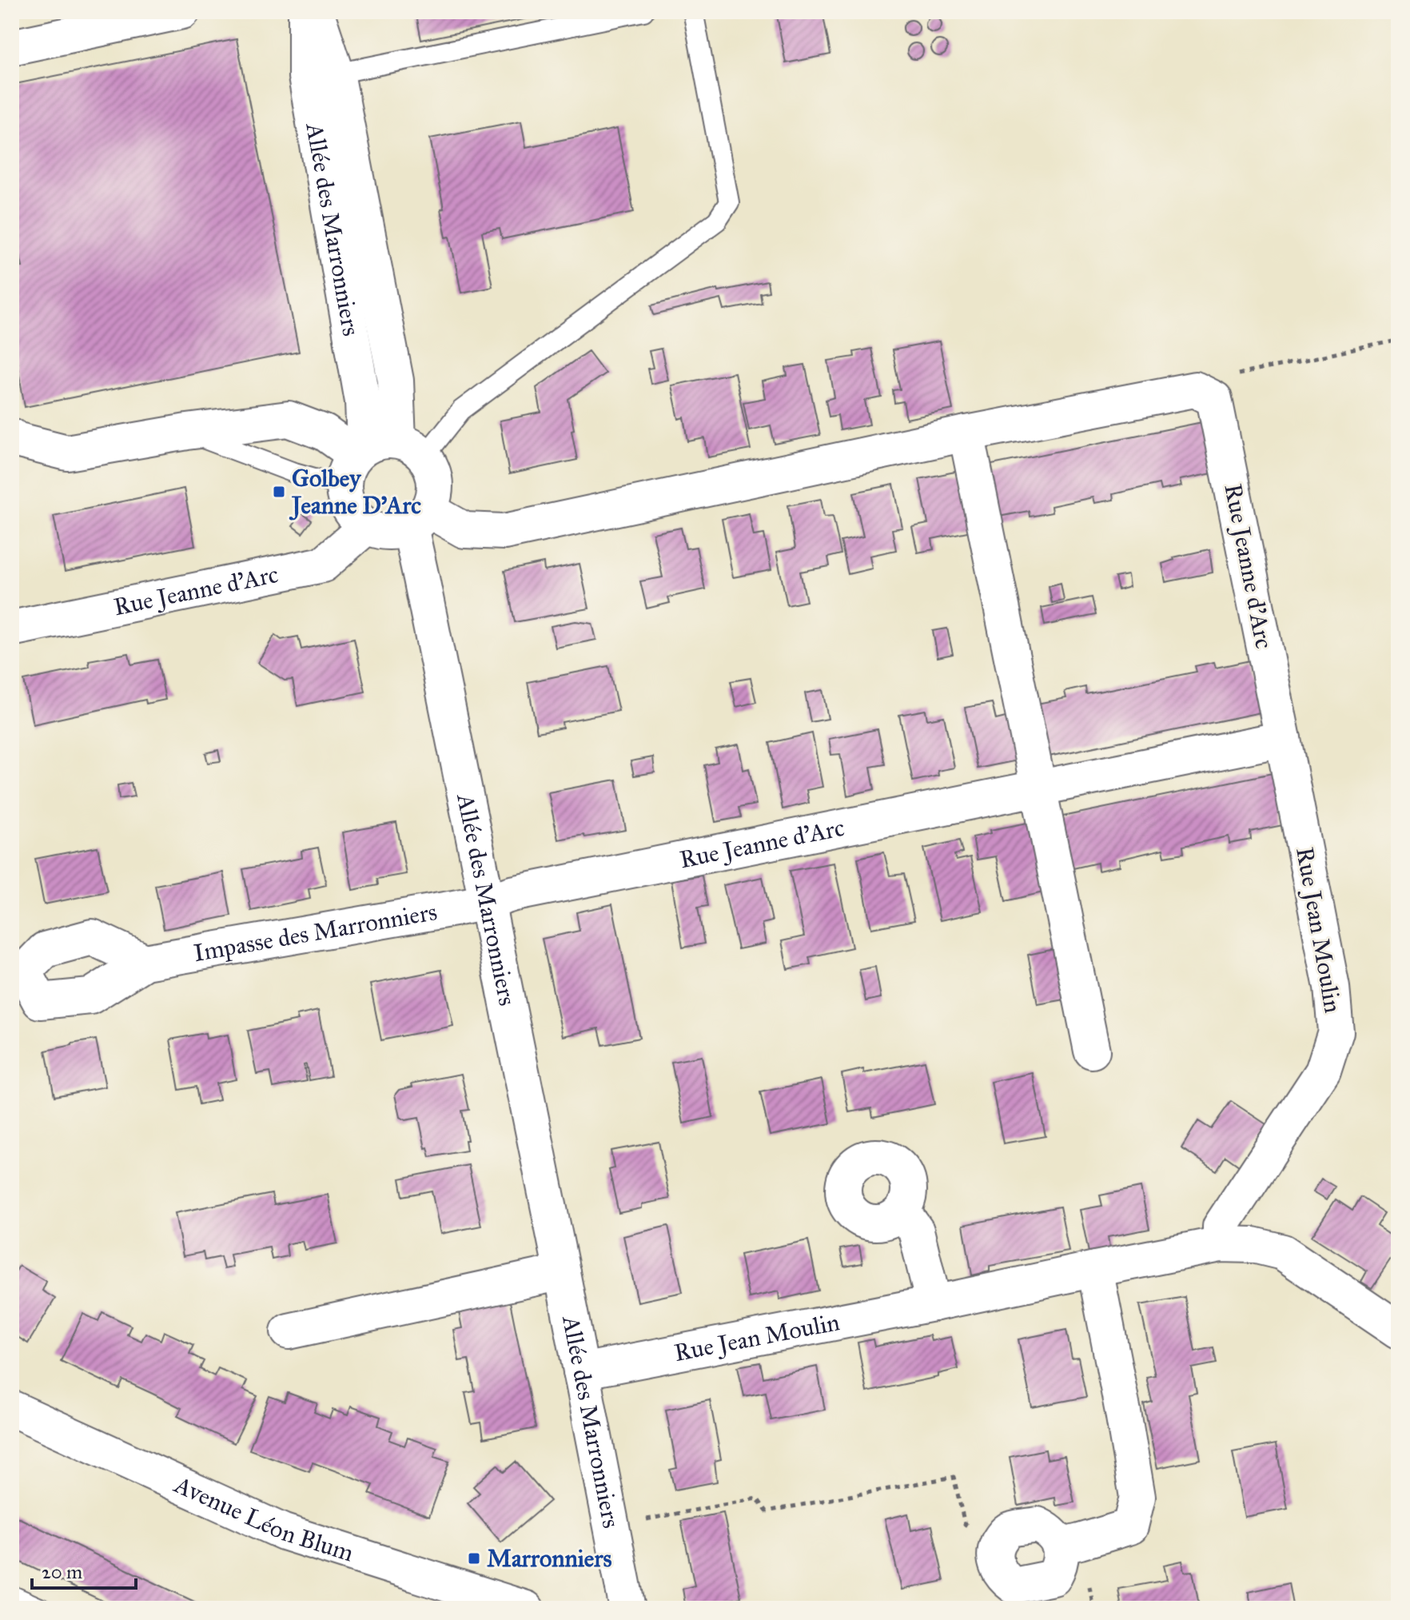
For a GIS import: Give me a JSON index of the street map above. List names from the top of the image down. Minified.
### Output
{"streets":{"street":["Allée des Marronniers","Rue Jeanne d'Arc","Rue Jean Moulin","Impasse des Marronniers","Avenue Léon Blum"]},"crossings":[["Allée des Marronniers","Rue Jeanne d'Arc"],["Allée des Marronniers","Rue Jean Moulin"],["Allée des Marronniers","Impasse des Marronniers"],["Rue Jeanne d'Arc","Rue Jean Moulin"],["Rue Jeanne d'Arc","Impasse des Marronniers"]],"places":{"transit":["Golbey Jeanne D'Arc","Marronniers"]},"scale_bar":"20 m"}
